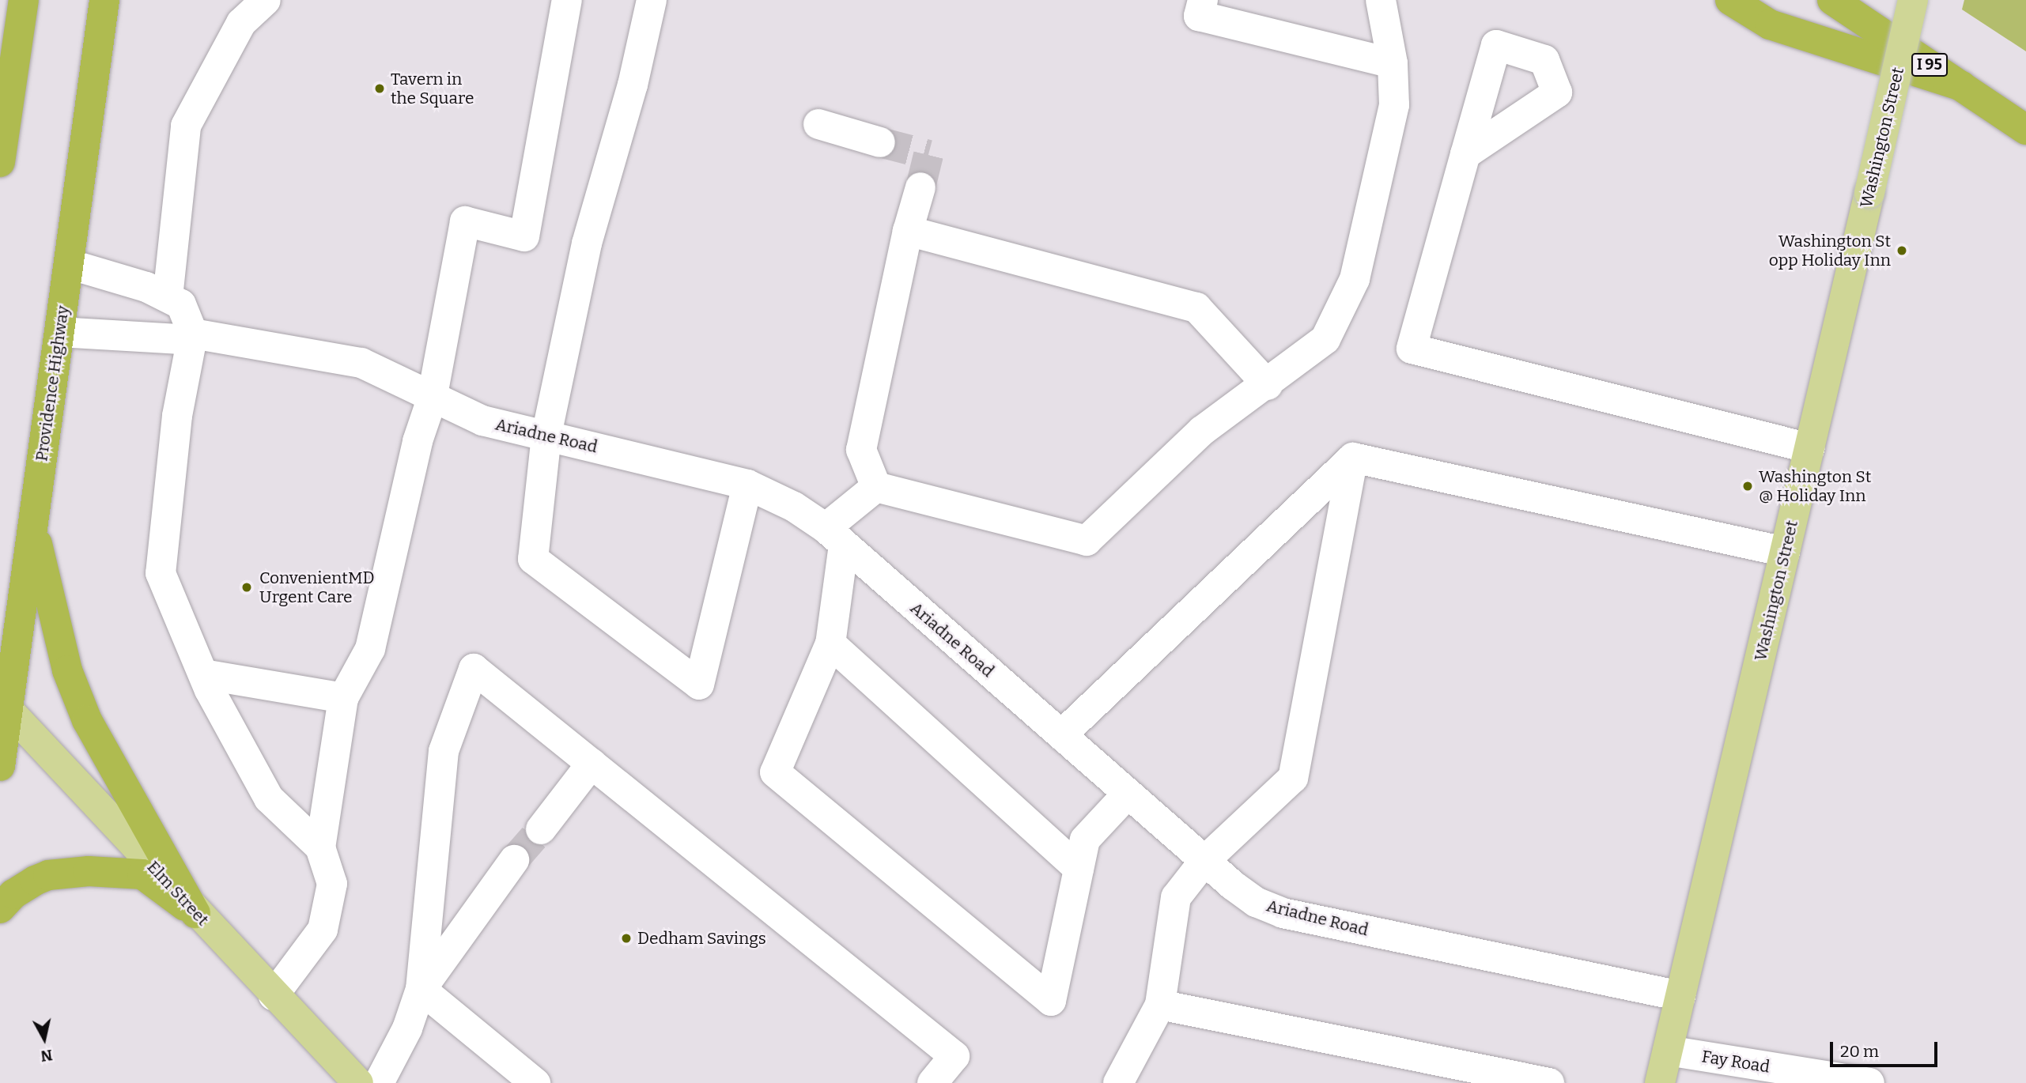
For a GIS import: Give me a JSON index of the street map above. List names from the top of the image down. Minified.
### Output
{"streets":{"highway":["I 95","Providence Highway"],"main road":["Washington Street","Elm Street"],"street":["Ariadne Road","Fay Road"]},"crossings":[["Washington Street","Ariadne Road"],["Washington Street","Fay Road"],["Providence Highway","Ariadne Road"],["Providence Highway","Elm Street"]],"places":["Tavern in the Square","Washington St opp Holiday Inn","Washington St @ Holiday Inn","ConvenientMD Urgent Care","Dedham Savings"],"scale_bar":"20 m","north":"bottom"}
